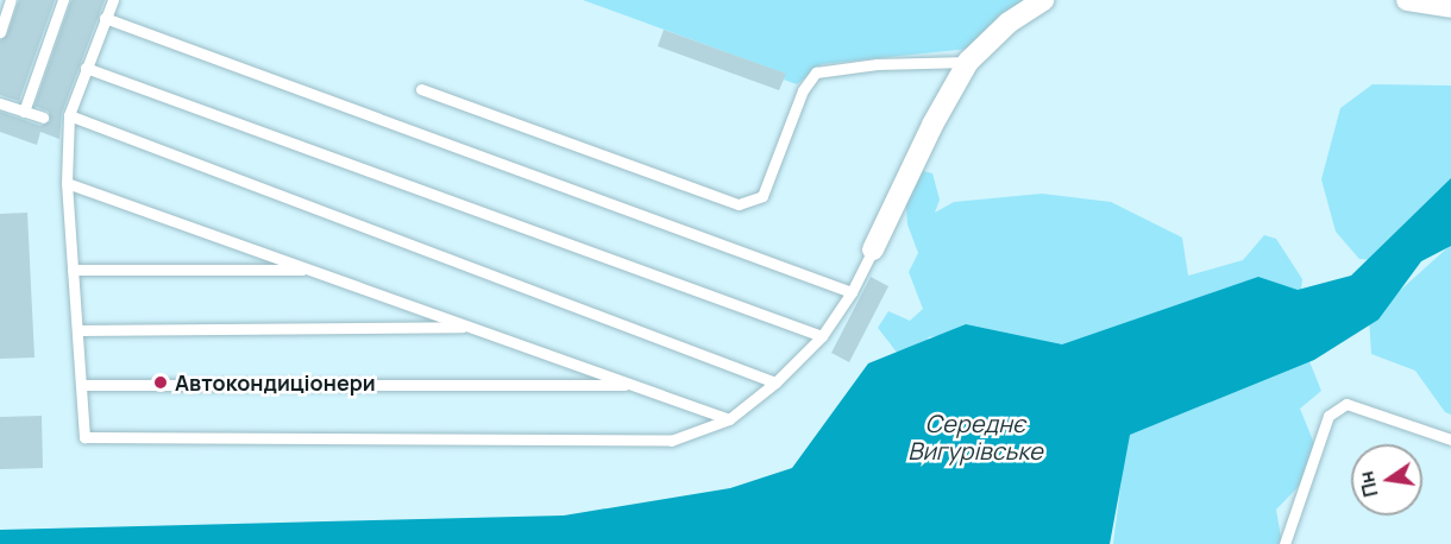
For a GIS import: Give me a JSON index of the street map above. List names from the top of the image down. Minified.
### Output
{"water":["Середнє Вигурівське"],"places":["Автокондиціонери"],"north":"left"}
